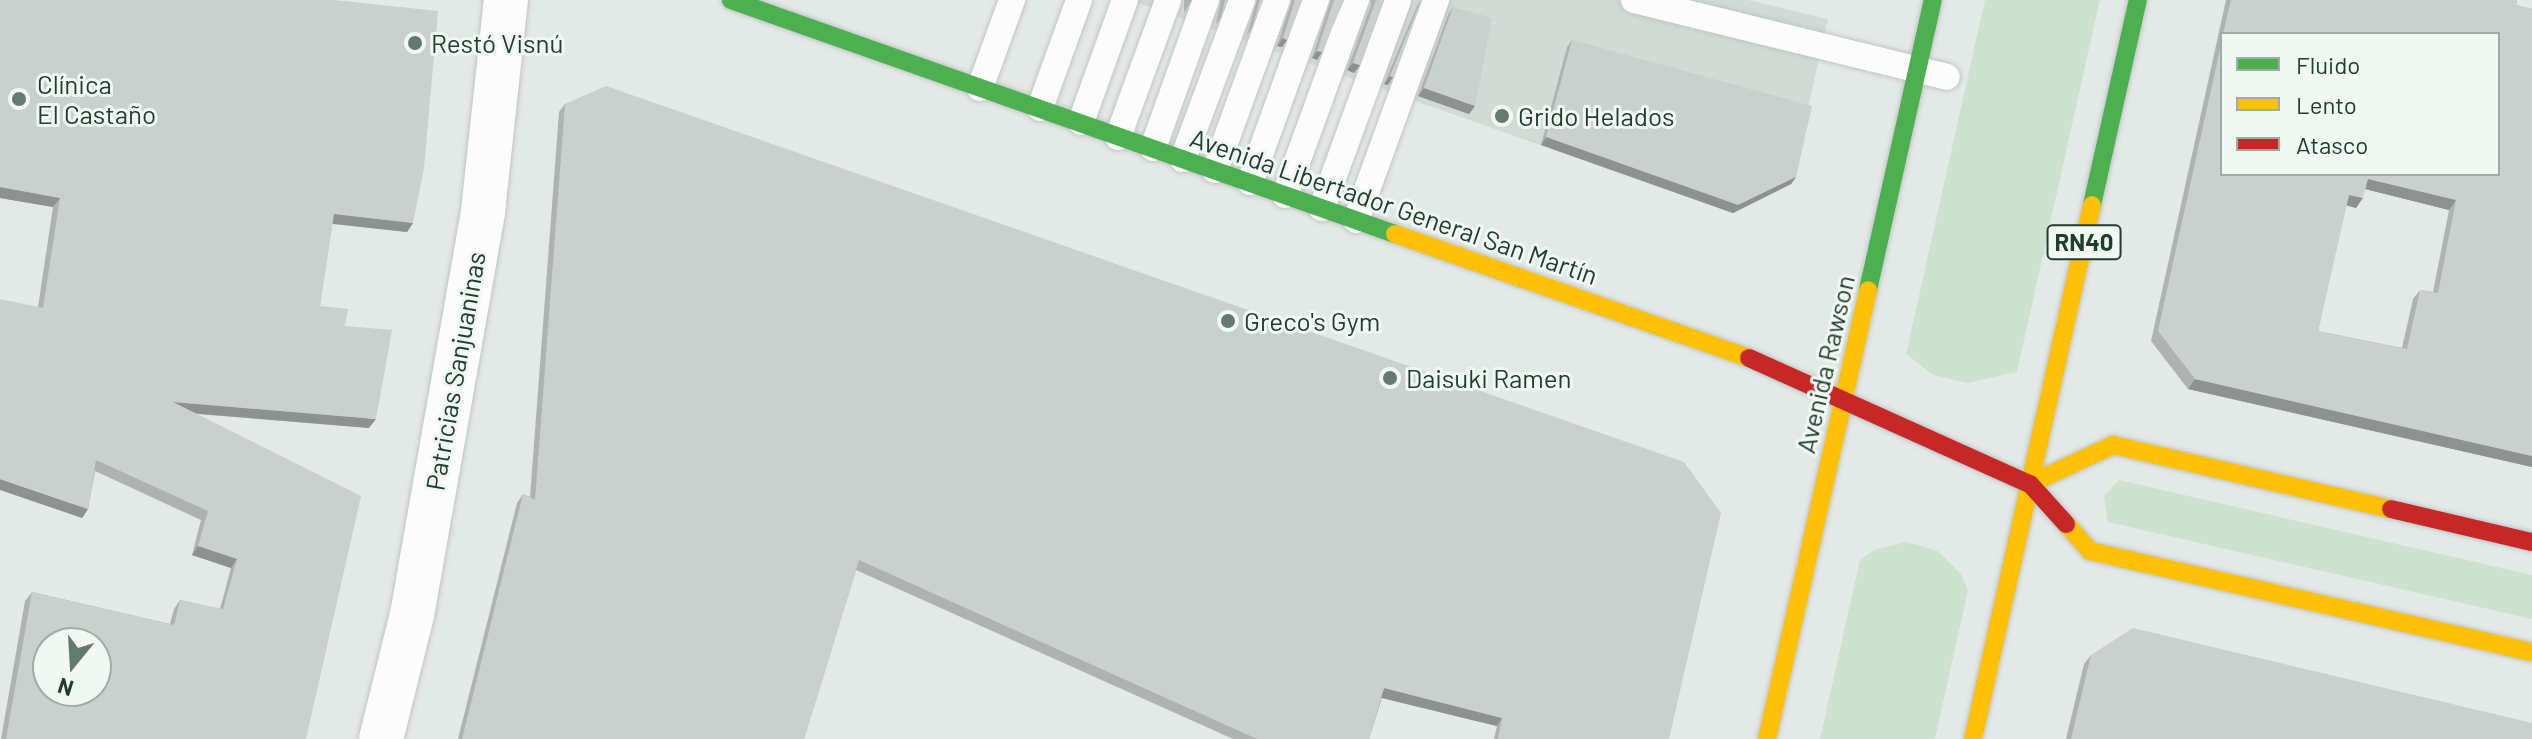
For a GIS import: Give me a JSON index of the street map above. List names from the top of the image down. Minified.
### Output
{"streets":{"main road":["Avenida Libertador General San Martín","RN40","Avenida Rawson"],"street":["Patricias Sanjuaninas"]},"crossings":[["Avenida Libertador General San Martín","RN40"],["Avenida Libertador General San Martín","Avenida Rawson"]],"places":["Restó Visnú","Clínica El Castaño","Grido Helados","Greco's Gym","Daisuki Ramen"],"legend":["Fluido","Lento","Atasco"],"north":"bottom"}
